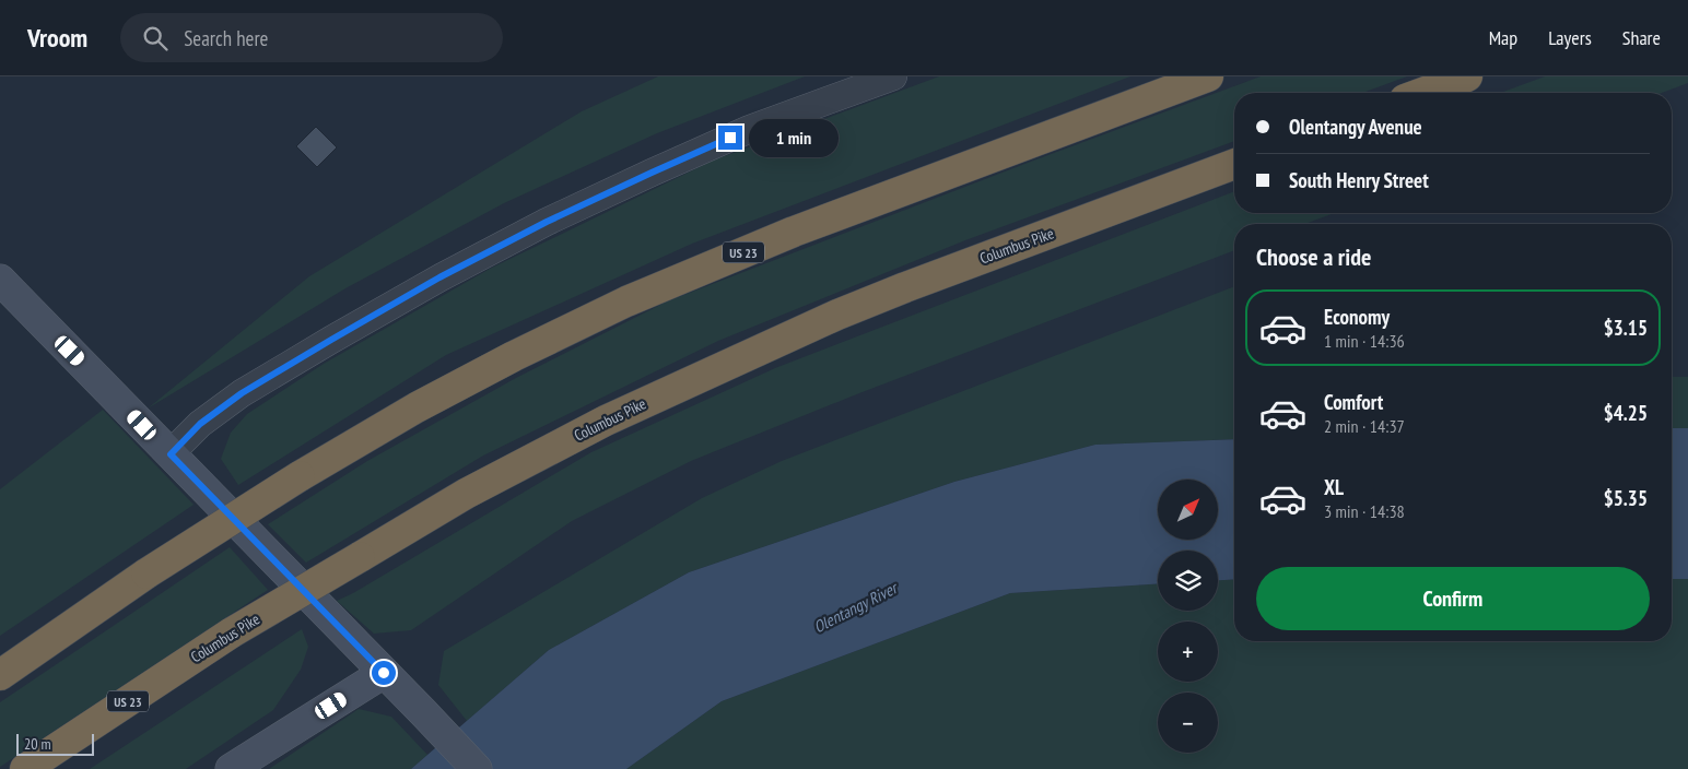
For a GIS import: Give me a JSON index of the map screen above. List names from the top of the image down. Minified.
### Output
{"streets":{"highway":["Columbus Pike","US 23"]},"water":["Olentangy River"],"scale_bar":"20 m","north":"top right","page":{"header":"Vroom","search":"Search here","nav":["Map","Layers","Share"],"banner":["Olentangy Avenue","South Henry Street"],"bubble":"1 min","heading":"Choose a ride","list":[{"name":"Economy","note":"1 min · 14:36","value":"$3.15"},{"name":"Comfort","note":"2 min · 14:37","value":"$4.25"},{"name":"XL","note":"3 min · 14:38","value":"$5.35"}],"map_buttons":["+","−"],"buttons":"Confirm","scale":"20 m"}}
